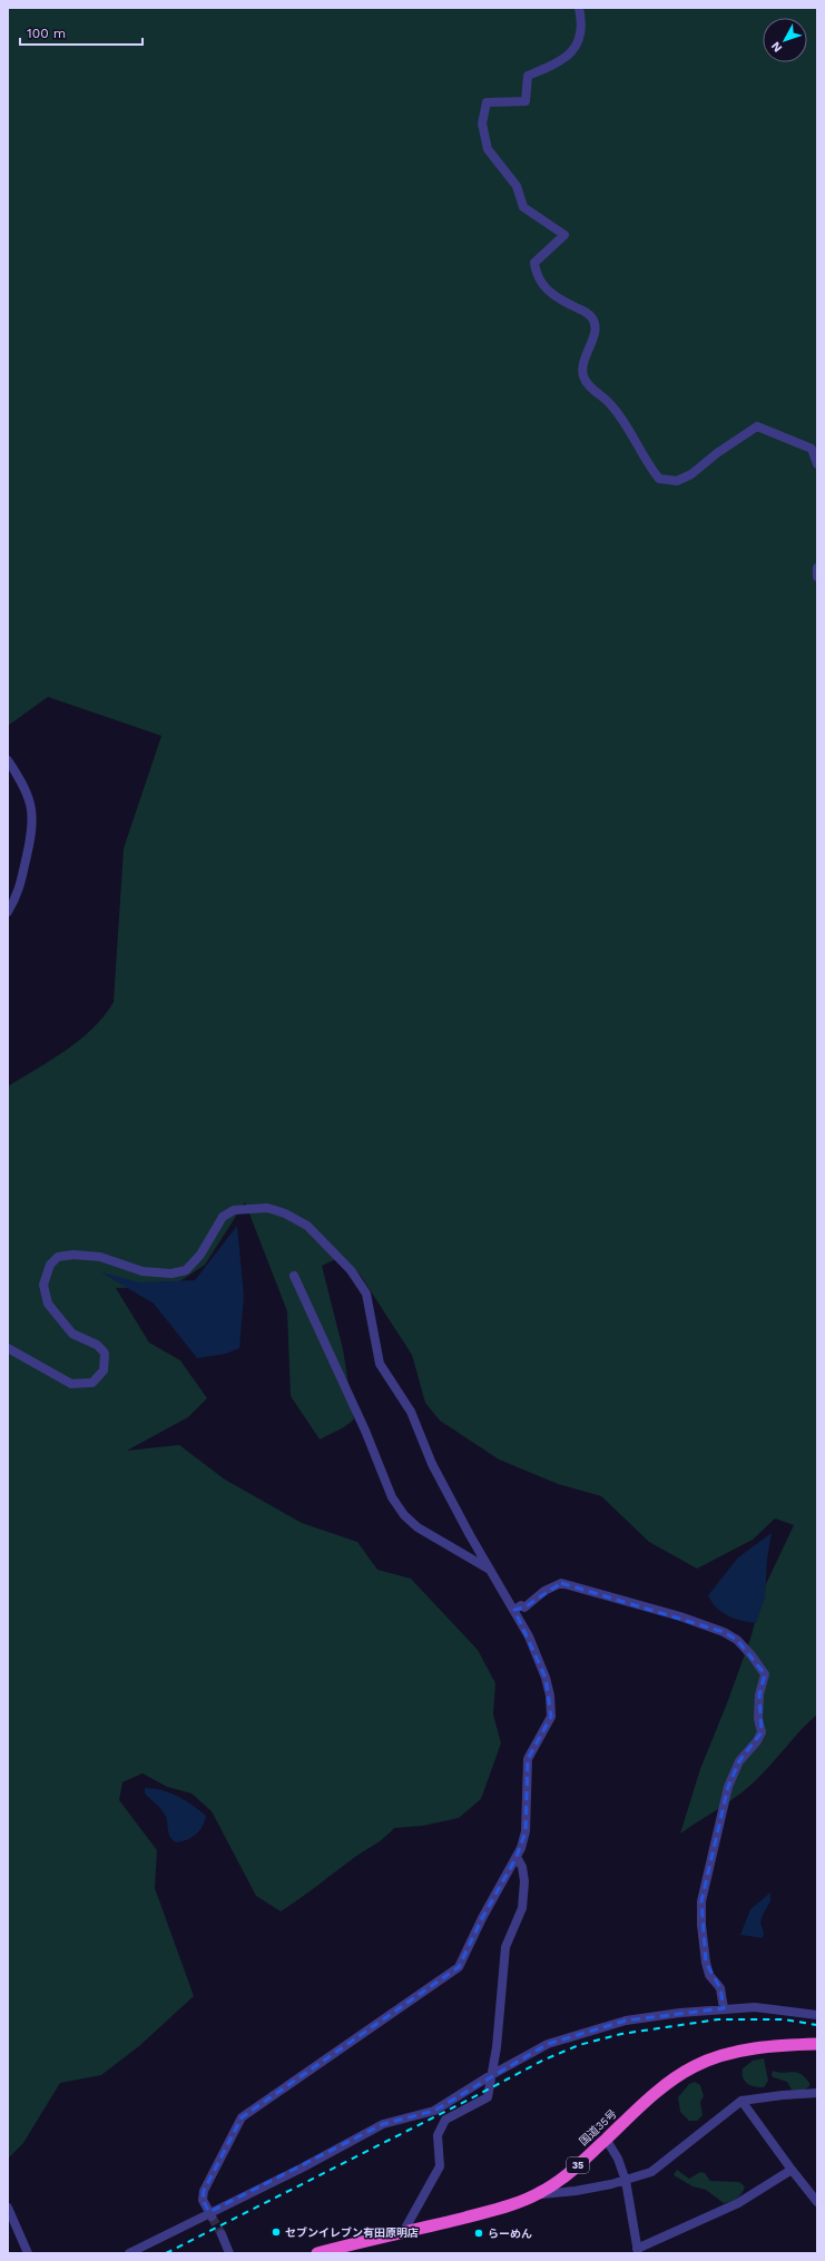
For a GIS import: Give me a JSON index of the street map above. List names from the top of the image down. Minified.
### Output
{"streets":{"highway":["国道35号","35"]},"places":["セブンイレブン有田原明店","らーめん"],"scale_bar":"100 m","north":"bottom left"}
